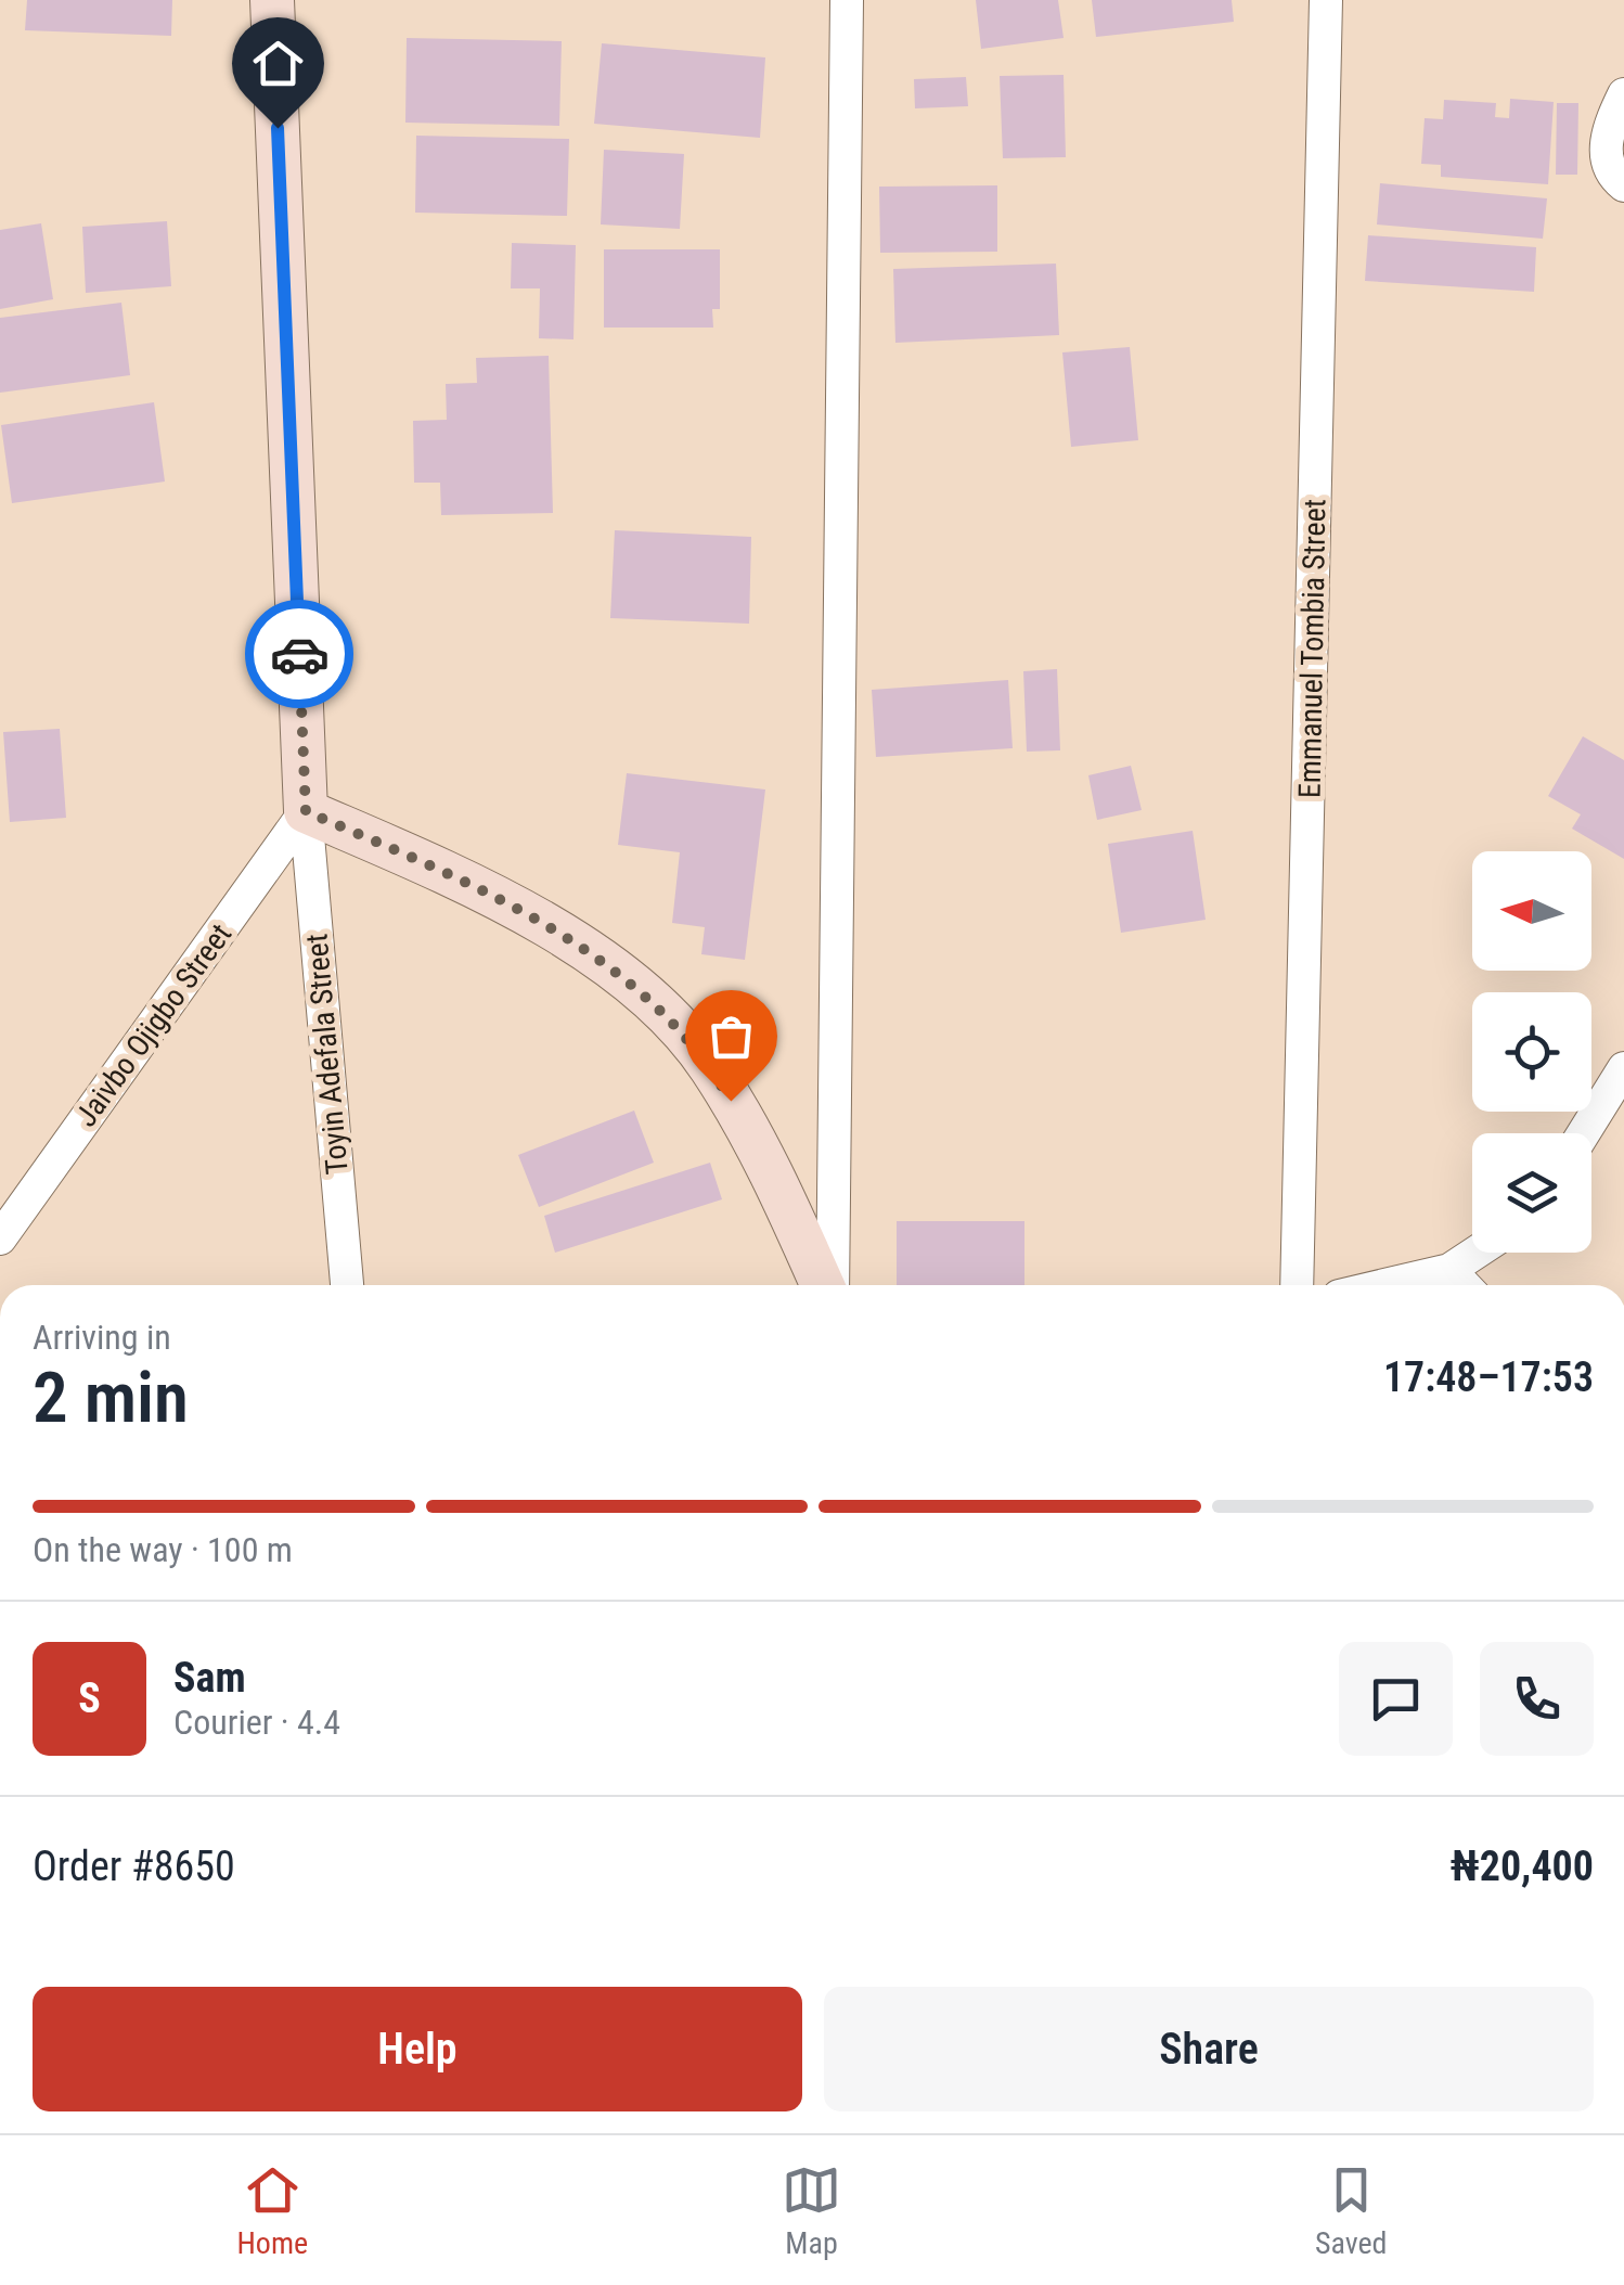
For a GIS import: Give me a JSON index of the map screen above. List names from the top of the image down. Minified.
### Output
{"streets":{"street":["Emmanuel Tombia Street","Jaivbo Ojigbo Street","Toyin Adefala Street"]},"crossings":[["Jaivbo Ojigbo Street","Toyin Adefala Street"]],"north":"left","page":{"heading":["2 min","Arriving in","17:48–17:53"],"panel":["Sam","Courier · 4.4","Order #8650","₦20,400"],"bar":"On the way · 100 m","round":"S","buttons":["Help","Share"],"tabs":["Home","Map","Saved"]}}
